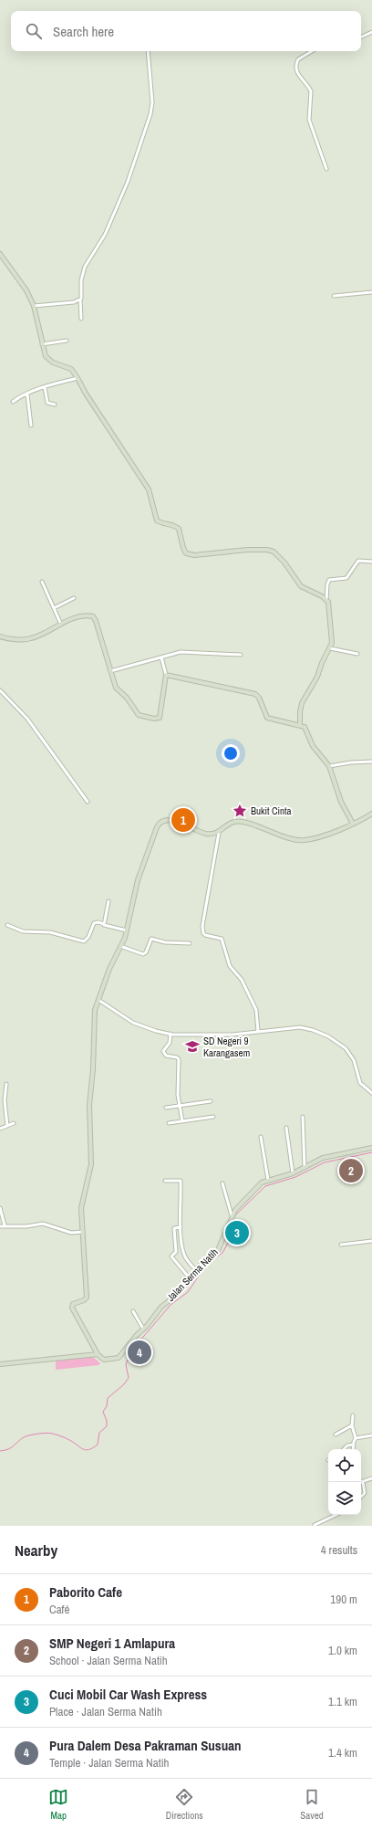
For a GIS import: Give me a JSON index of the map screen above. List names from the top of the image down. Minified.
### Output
{"streets":{"street":["Jalan Serma Natih"]},"places":{"place":["Bukit Cinta"],"school or university":["SD Negeri 9 Karangasem"]},"page":{"search":"Search here","pins":["1","2","3","4"],"heading":["Nearby","4 results"],"list":[{"mark":"1","name":"Paborito Cafe","note":"Café","value":"190 m"},{"mark":"2","name":"SMP Negeri 1 Amlapura","note":"School · Jalan Serma Natih","value":"1.0 km"},{"mark":"3","name":"Cuci Mobil Car Wash Express","note":"Place · Jalan Serma Natih","value":"1.1 km"},{"mark":"4","name":"Pura Dalem Desa Pakraman Susuan","note":"Temple · Jalan Serma Natih","value":"1.4 km"}],"nav":["Map","Directions","Saved"]}}
